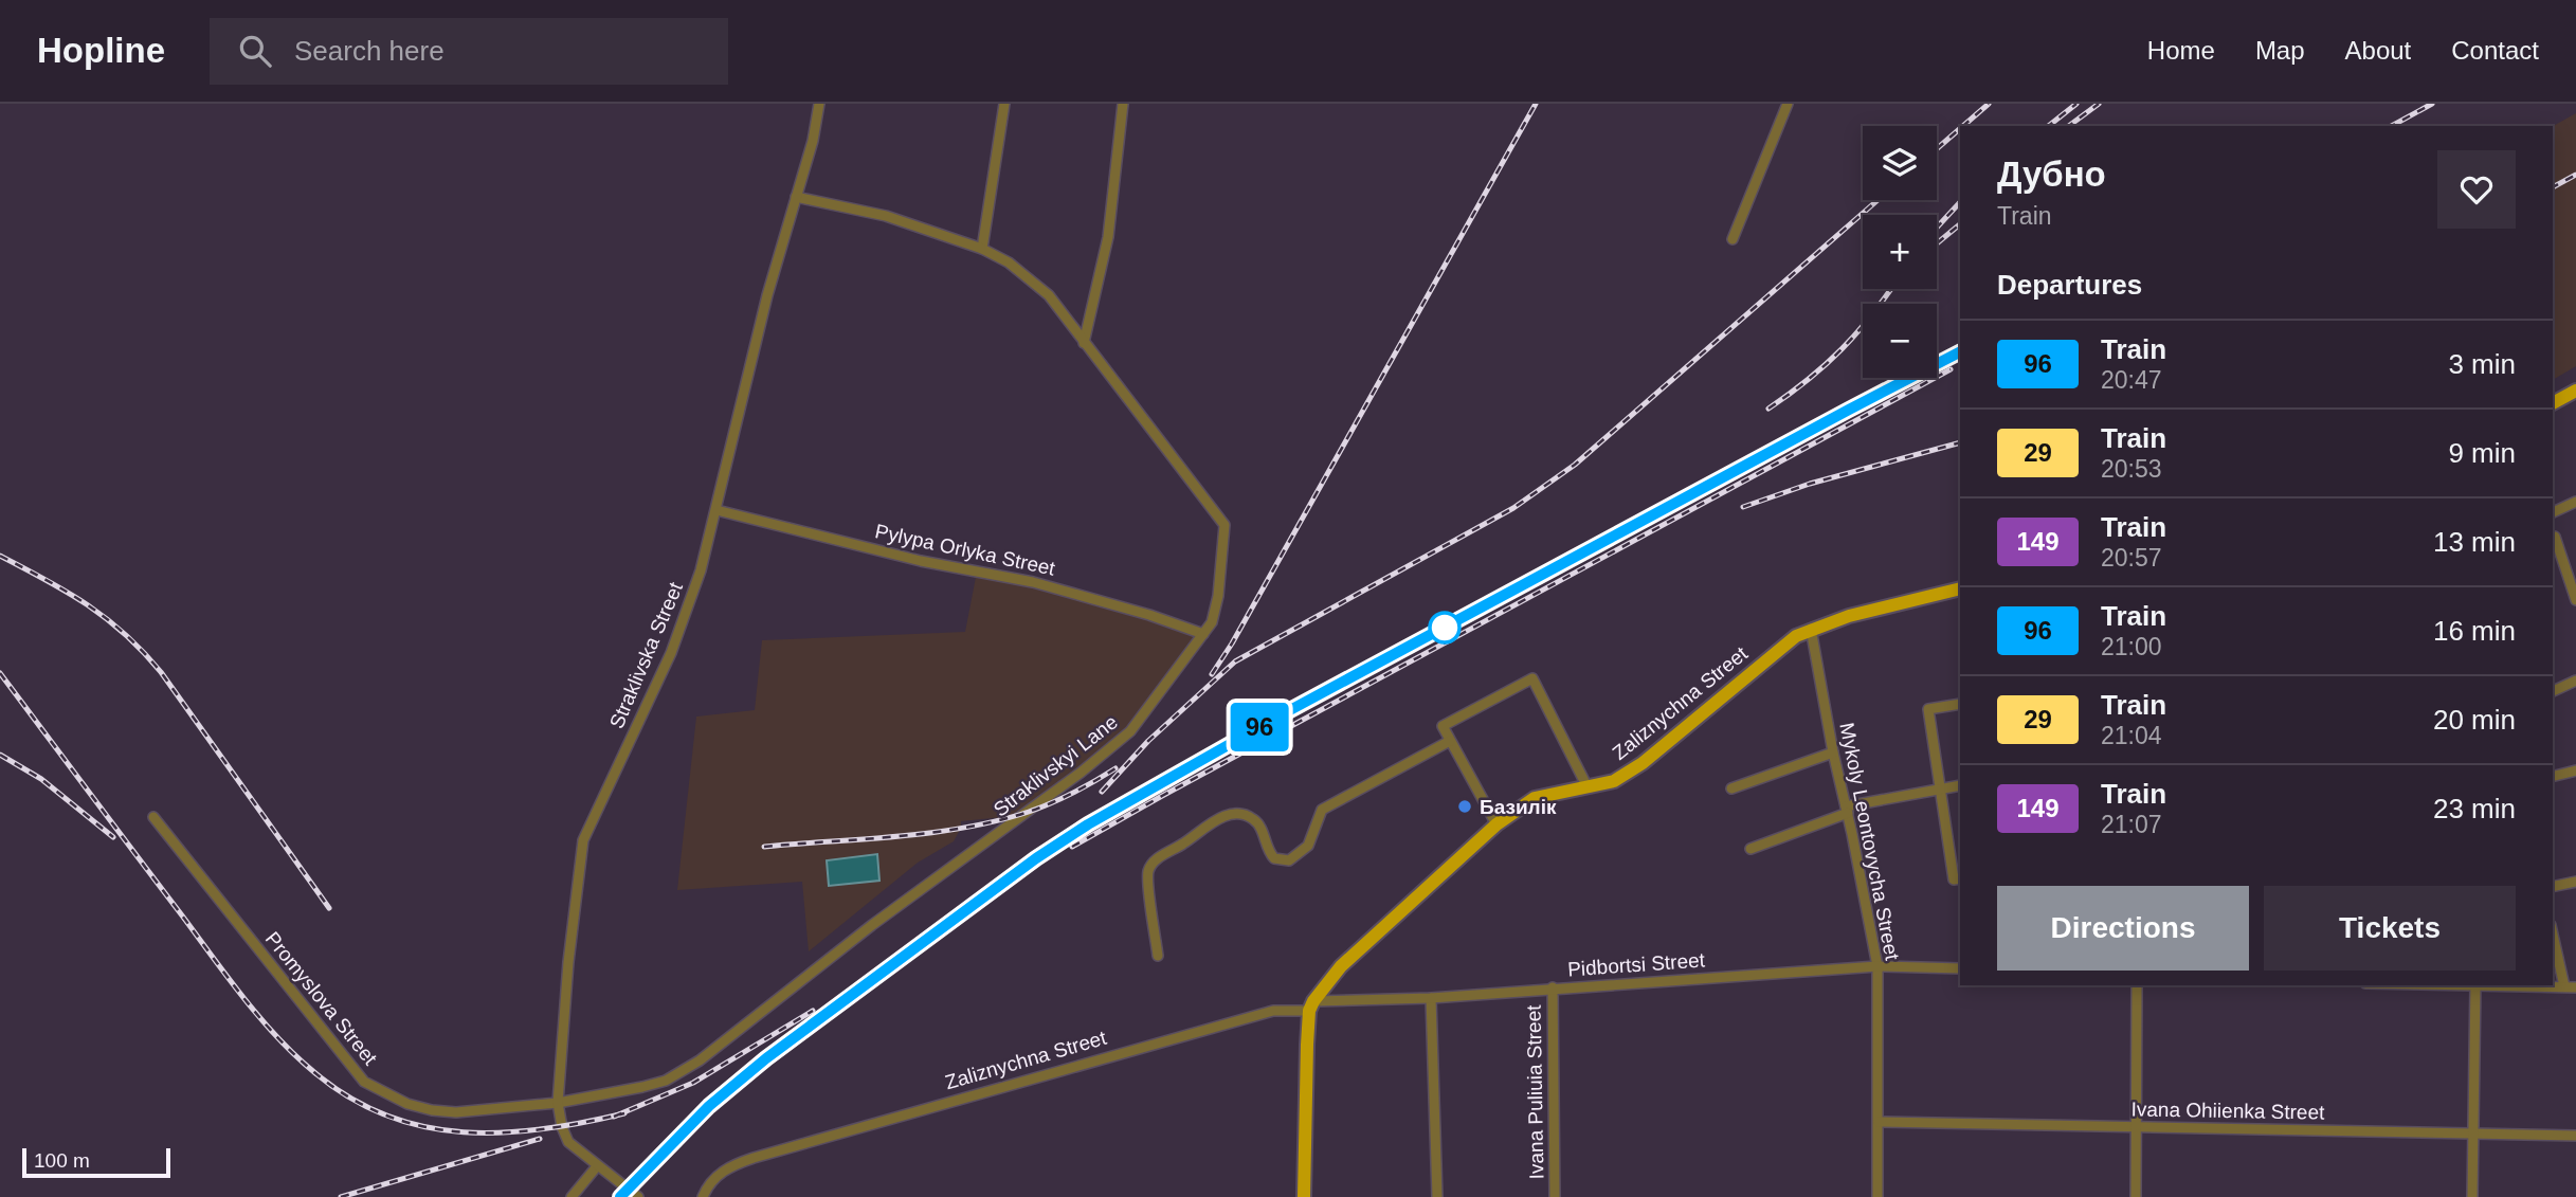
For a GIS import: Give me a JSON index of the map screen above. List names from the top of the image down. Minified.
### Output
{"streets":{"main road":["Zaliznychna Street"],"street":["Pylypa Orlyka Street","Straklivska Street","Straklivskyi Lane","Mykoly Leontovycha Street","Pidbortsi Street","Promyslova Street","Ivana Puliuia Street","Ivana Ohiienka Street"]},"crossings":[["Pylypa Orlyka Street","Straklivska Street"],["Pylypa Orlyka Street","Straklivskyi Lane"],["Straklivska Street","Straklivskyi Lane"],["Straklivska Street","Promyslova Street"],["Zaliznychna Street","Mykoly Leontovycha Street"],["Zaliznychna Street","Pidbortsi Street"],["Straklivskyi Lane","Promyslova Street"],["Mykoly Leontovycha Street","Pidbortsi Street"],["Mykoly Leontovycha Street","Ivana Ohiienka Street"],["Pidbortsi Street","Ivana Puliuia Street"]],"places":["Базилік"],"scale_bar":"100 m","page":{"header":"Hopline","search":"Search here","nav":["Home","Map","About","Contact"],"on_map":"96","map_buttons":["+","−"],"heading":[["Дубно","Train"],"Departures"],"list":[{"mark":"96","name":"Train","note":"20:47","value":"3 min"},{"mark":"29","name":"Train","note":"20:53","value":"9 min"},{"mark":"149","name":"Train","note":"20:57","value":"13 min"},{"mark":"96","name":"Train","note":"21:00","value":"16 min"},{"mark":"29","name":"Train","note":"21:04","value":"20 min"},{"mark":"149","name":"Train","note":"21:07","value":"23 min"}],"buttons":["Directions","Tickets"],"scale":"100 m"}}
